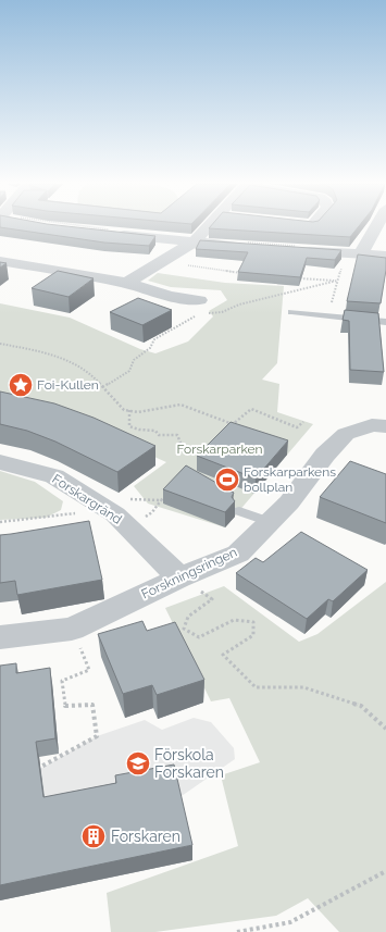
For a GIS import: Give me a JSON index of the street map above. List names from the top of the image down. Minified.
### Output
{"streets":{"street":["Forskargränd","Forskningsringen"]},"crossings":[["Forskargränd","Forskningsringen"]],"parks":["Forskarparken"],"places":{"place":["Foi-Kullen"],"sports":["Forskarparkens bollplan"],"school or university":["Förskola Forskaren"],"building":["Forskaren"]}}
